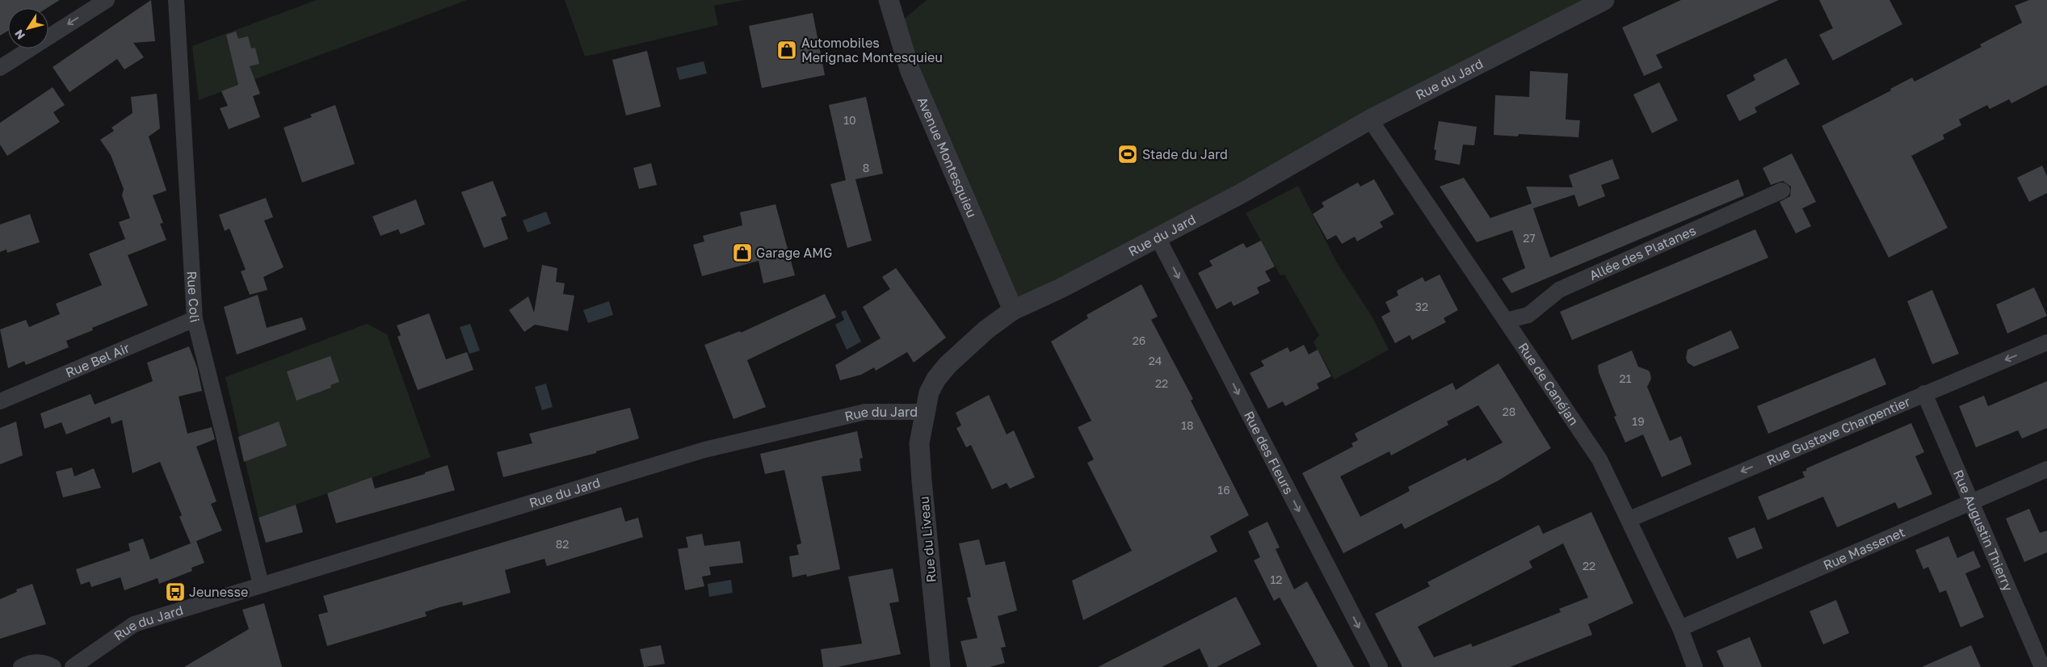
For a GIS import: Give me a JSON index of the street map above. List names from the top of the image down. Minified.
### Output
{"streets":{"street":["Rue du Jard","Avenue Montesquieu","Allée des Platanes","Rue Coli","Rue Bel Air","Rue de Canéjan","Rue Gustave Charpentier","Rue des Fleurs","Rue Augustin Thierry","Rue du Liveau","Rue Massenet"]},"crossings":[["Rue du Jard","Avenue Montesquieu"],["Rue du Jard","Rue Coli"],["Rue du Jard","Rue de Canéjan"],["Rue du Jard","Rue des Fleurs"],["Rue du Jard","Rue du Liveau"],["Allée des Platanes","Rue de Canéjan"],["Rue Coli","Rue Bel Air"],["Rue de Canéjan","Rue Gustave Charpentier"],["Rue de Canéjan","Rue Massenet"],["Rue Gustave Charpentier","Rue Augustin Thierry"],["Rue Augustin Thierry","Rue Massenet"]],"one_way":["Rue Gustave Charpentier","Rue des Fleurs"],"places":{"shop":["Automobiles Merignac Montesquieu","Garage AMG"],"sports":["Stade du Jard"],"bus stop":["Jeunesse"]},"house_numbers":["10","8","27","32","26","24","21","22","28","19","18","16","82","22","12"],"north":"bottom left"}
